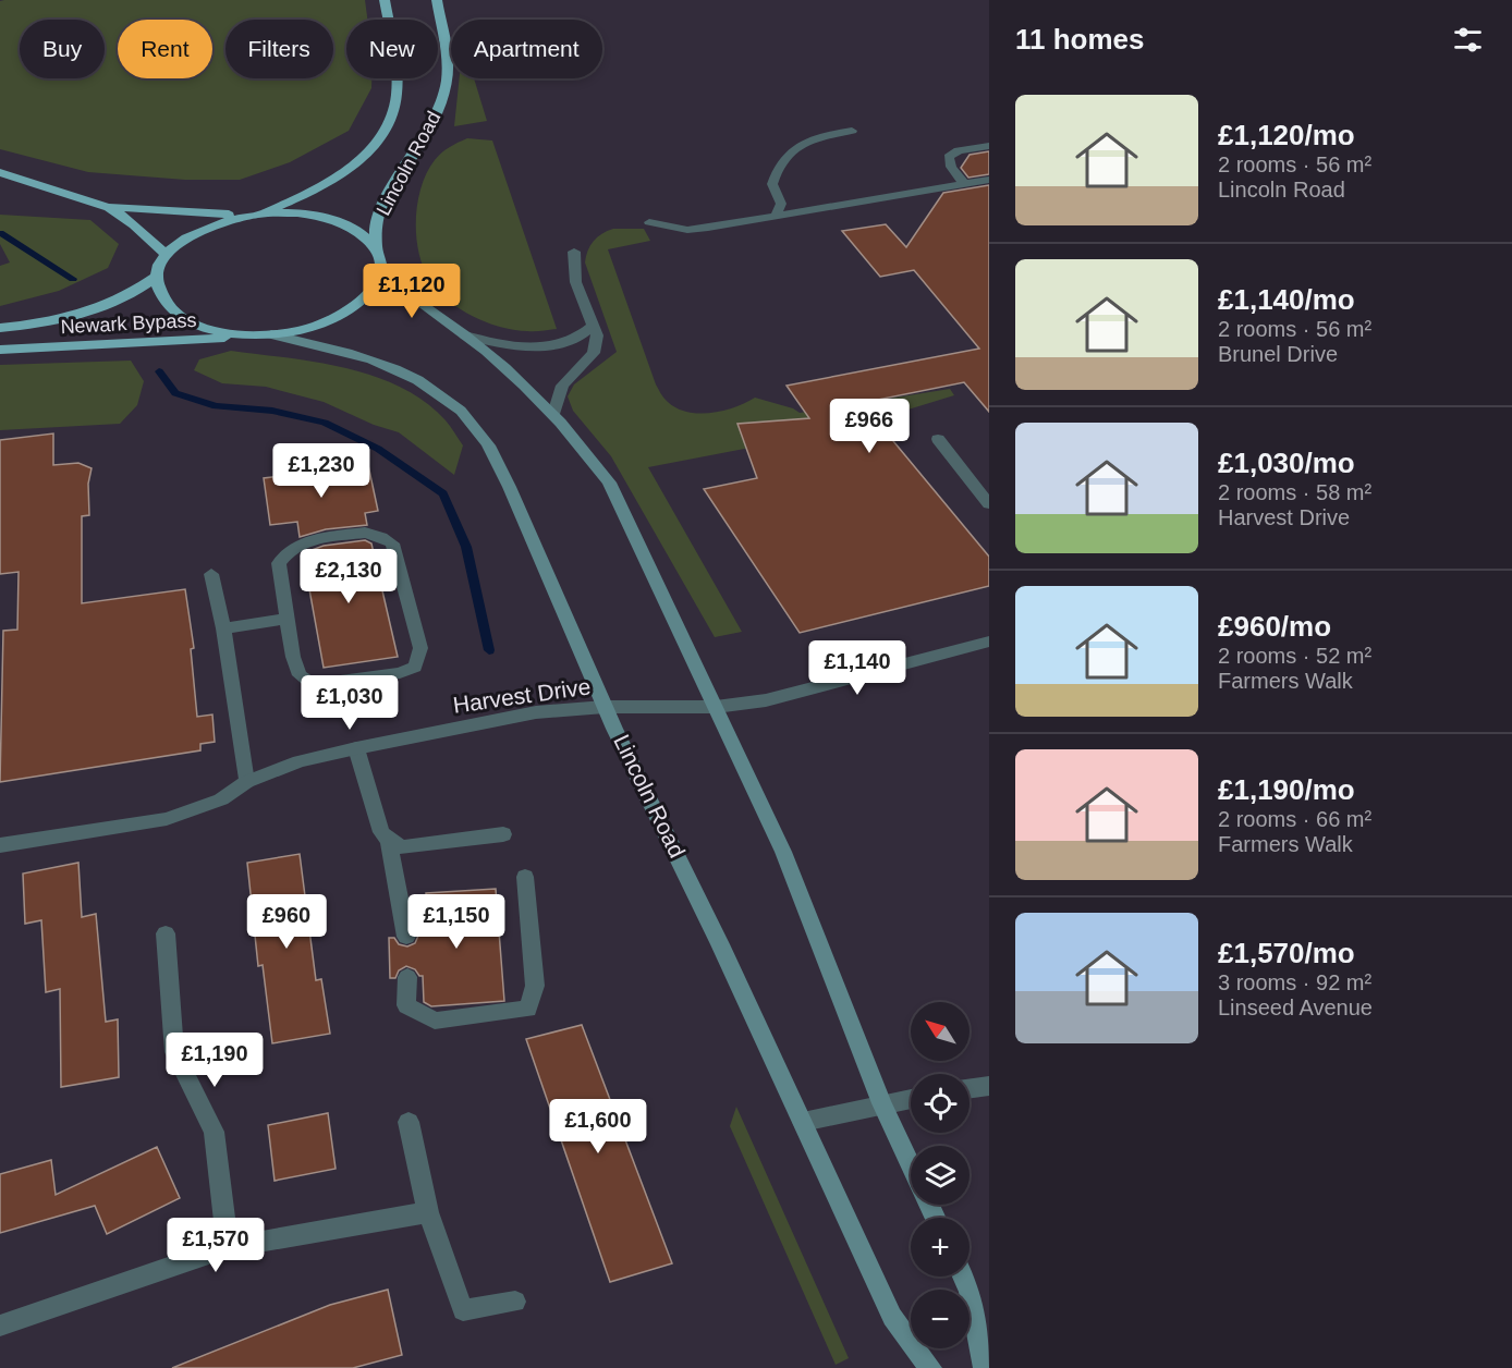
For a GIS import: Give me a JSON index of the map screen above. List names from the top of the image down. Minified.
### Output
{"streets":{"highway":["Lincoln Road","Newark Bypass"],"street":["Harvest Drive"]},"crossings":[["Lincoln Road","Newark Bypass"],["Lincoln Road","Harvest Drive"]],"north":"top left","page":{"heading":"11 homes","chip":["Buy","Rent","Filters","New","Apartment"],"list":[{"name":"£1,120/mo","note":"2 rooms · 56 m² · Lincoln Road"},{"name":"£1,140/mo","note":"2 rooms · 56 m² · Brunel Drive"},{"name":"£1,030/mo","note":"2 rooms · 58 m² · Harvest Drive"},{"name":"£960/mo","note":"2 rooms · 52 m² · Farmers Walk"},{"name":"£1,190/mo","note":"2 rooms · 66 m² · Farmers Walk"},{"name":"£1,570/mo","note":"3 rooms · 92 m² · Linseed Avenue"}],"price":["£1,120","£966","£1,230","£2,130","£1,140","£1,030","£960","£1,150","£1,190","£1,600","£1,570"],"map_buttons":["+","−"]}}
